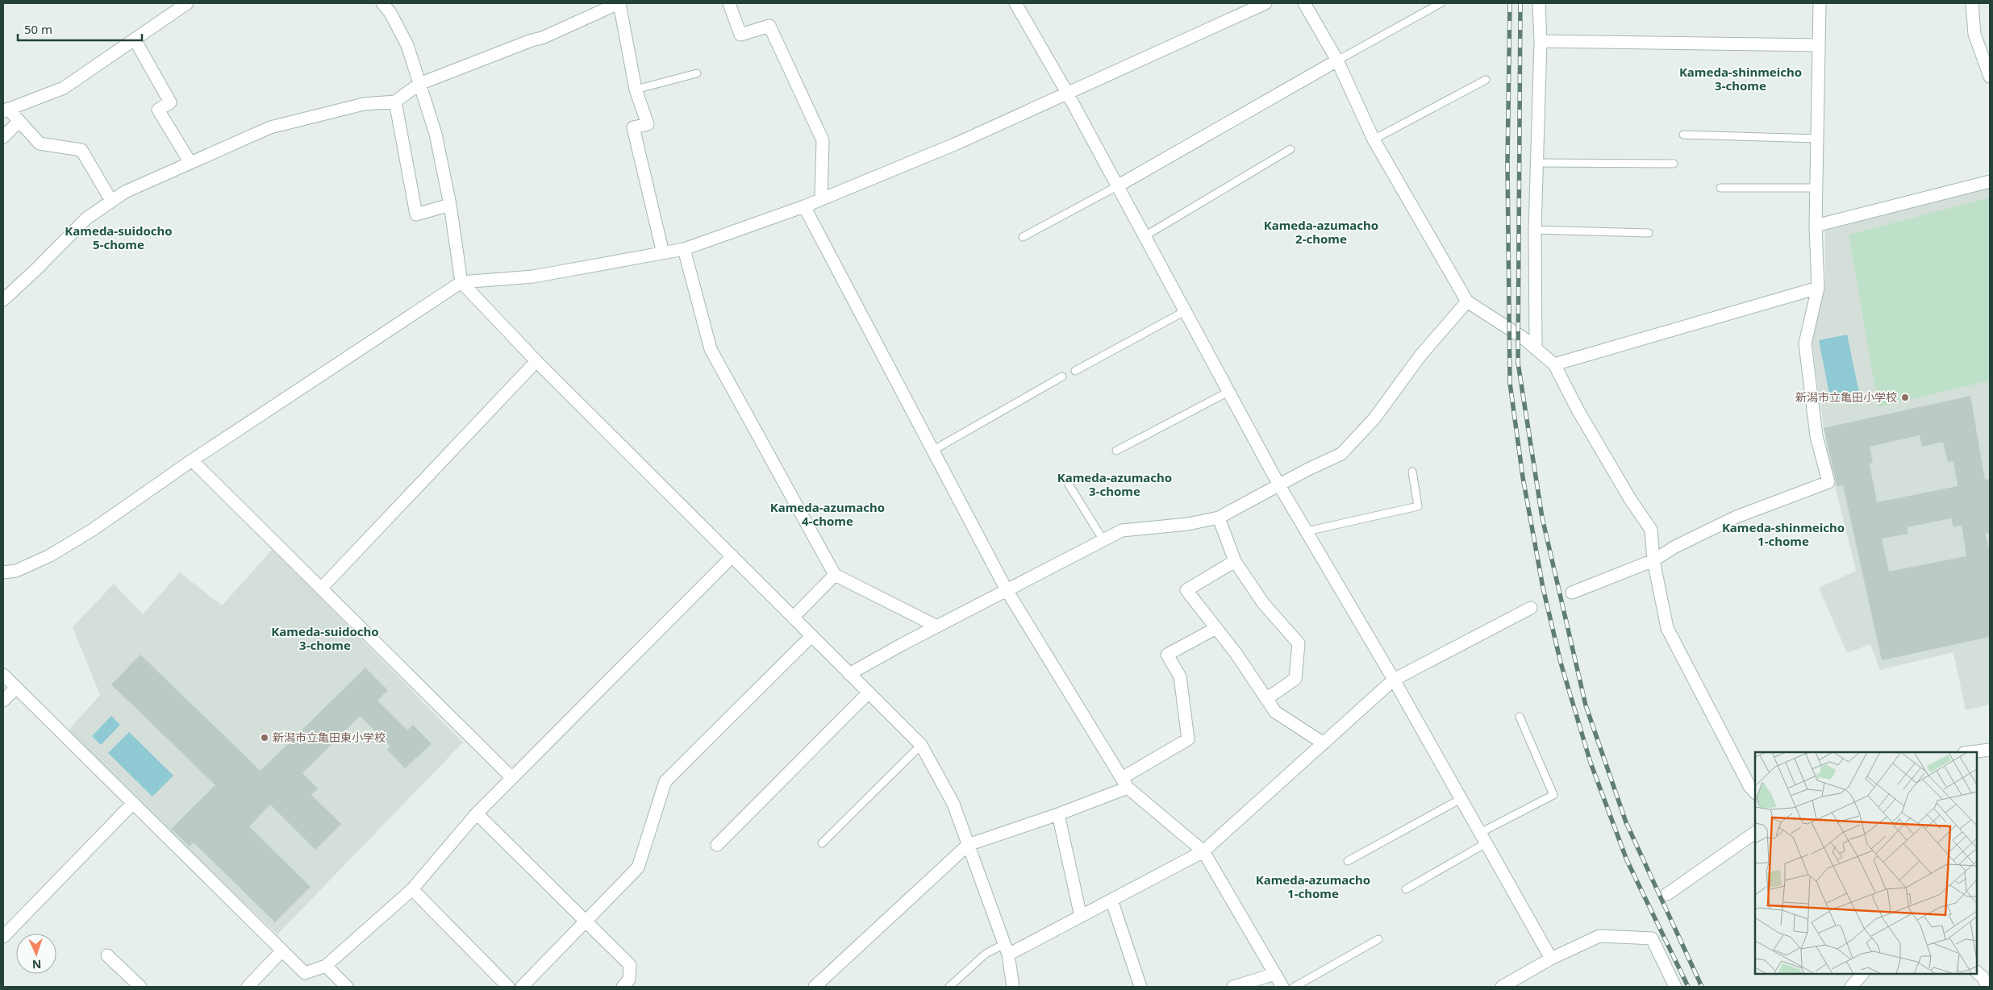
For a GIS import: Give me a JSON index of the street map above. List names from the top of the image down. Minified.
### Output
{"districts":["Kameda-shinmeicho 3-chome","Kameda-azumacho 2-chome","Kameda-suidocho 5-chome","Kameda-azumacho 3-chome","Kameda-azumacho 4-chome","Kameda-shinmeicho 1-chome","Kameda-suidocho 3-chome","Kameda-azumacho 1-chome"],"places":["新潟市立亀田小学校","新潟市立亀田東小学校"],"scale_bar":"50 m","north":"bottom"}
